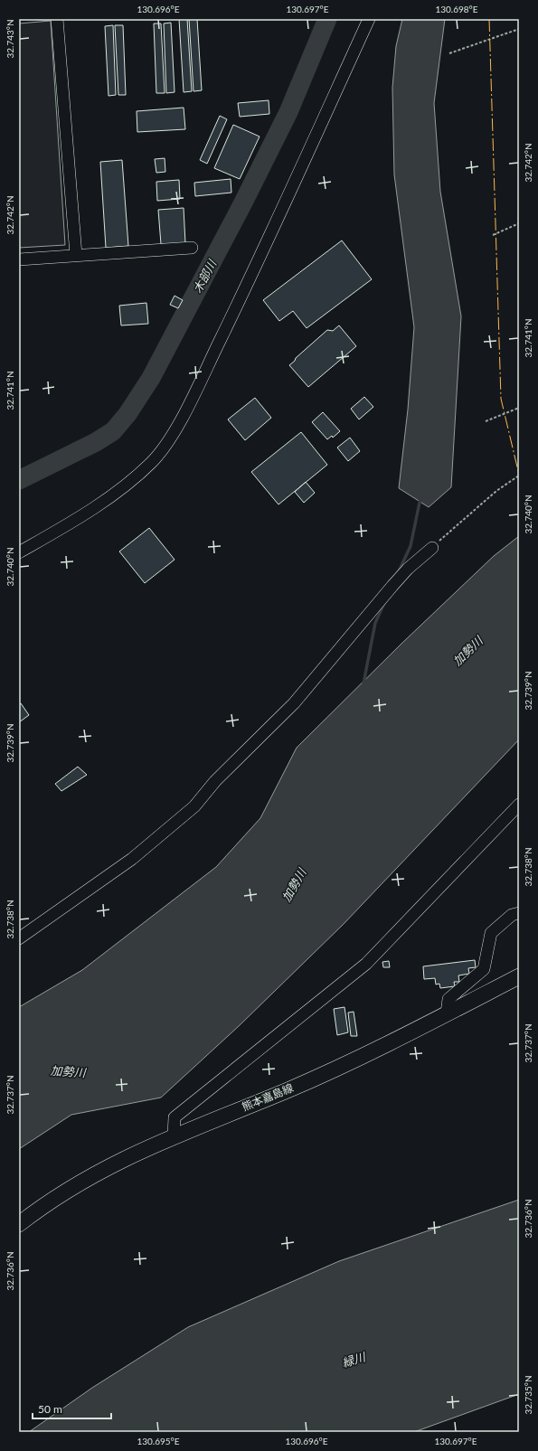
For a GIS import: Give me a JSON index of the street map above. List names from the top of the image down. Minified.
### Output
{"streets":{"main road":["熊本嘉島線"]},"water":["木部川","加勢川","緑川"],"scale_bar":"50 m","coordinates":["130.696°E","130.697°E","130.698°E","32.743°N","32.742°N","32.741°N","32.740°N","32.739°N","32.738°N","32.737°N","32.736°N","32.735°N","130.695°E"]}
